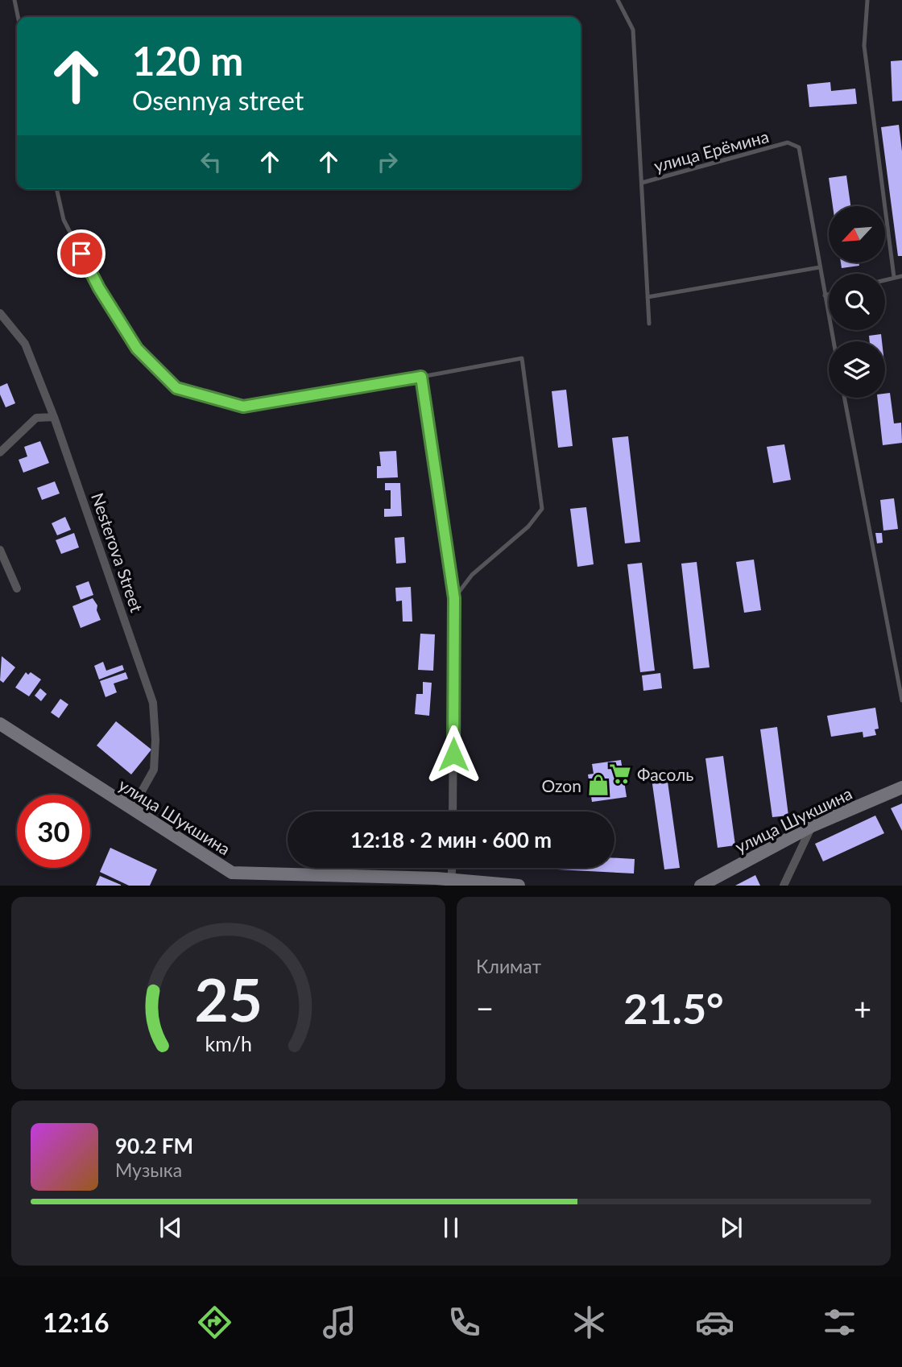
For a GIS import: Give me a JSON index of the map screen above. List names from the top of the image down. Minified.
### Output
{"streets":{"street":["Nesterova Street","улица Шукшина"],"lane":["улица Ерёмина"]},"crossings":[["Nesterova Street","улица Шукшина"]],"places":{"supermarket":["Фасоль"],"shop":["Ozon"]},"north":"bottom left","page":{"turn":["120 m","Osennya street"],"limit":"30","trip":"12:18 · 2 мин · 600 m","tile":"Климат","heat":["−","21.5°","+"],"song":["90.2 FM","Музыка"],"tabs":"12:16","gauge":["25","km/h"]}}
